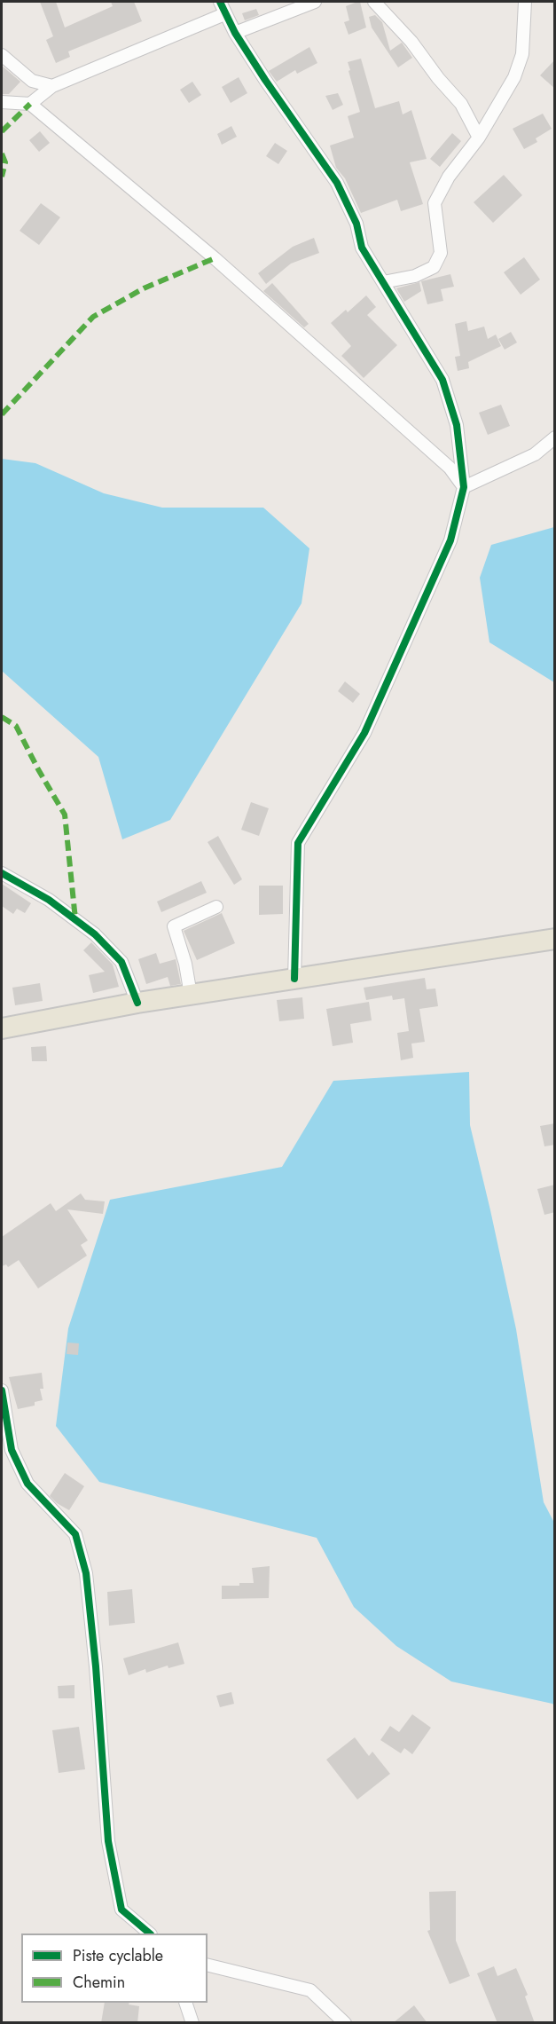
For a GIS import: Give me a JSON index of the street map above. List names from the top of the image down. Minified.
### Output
{"legend":["Piste cyclable","Chemin"]}
